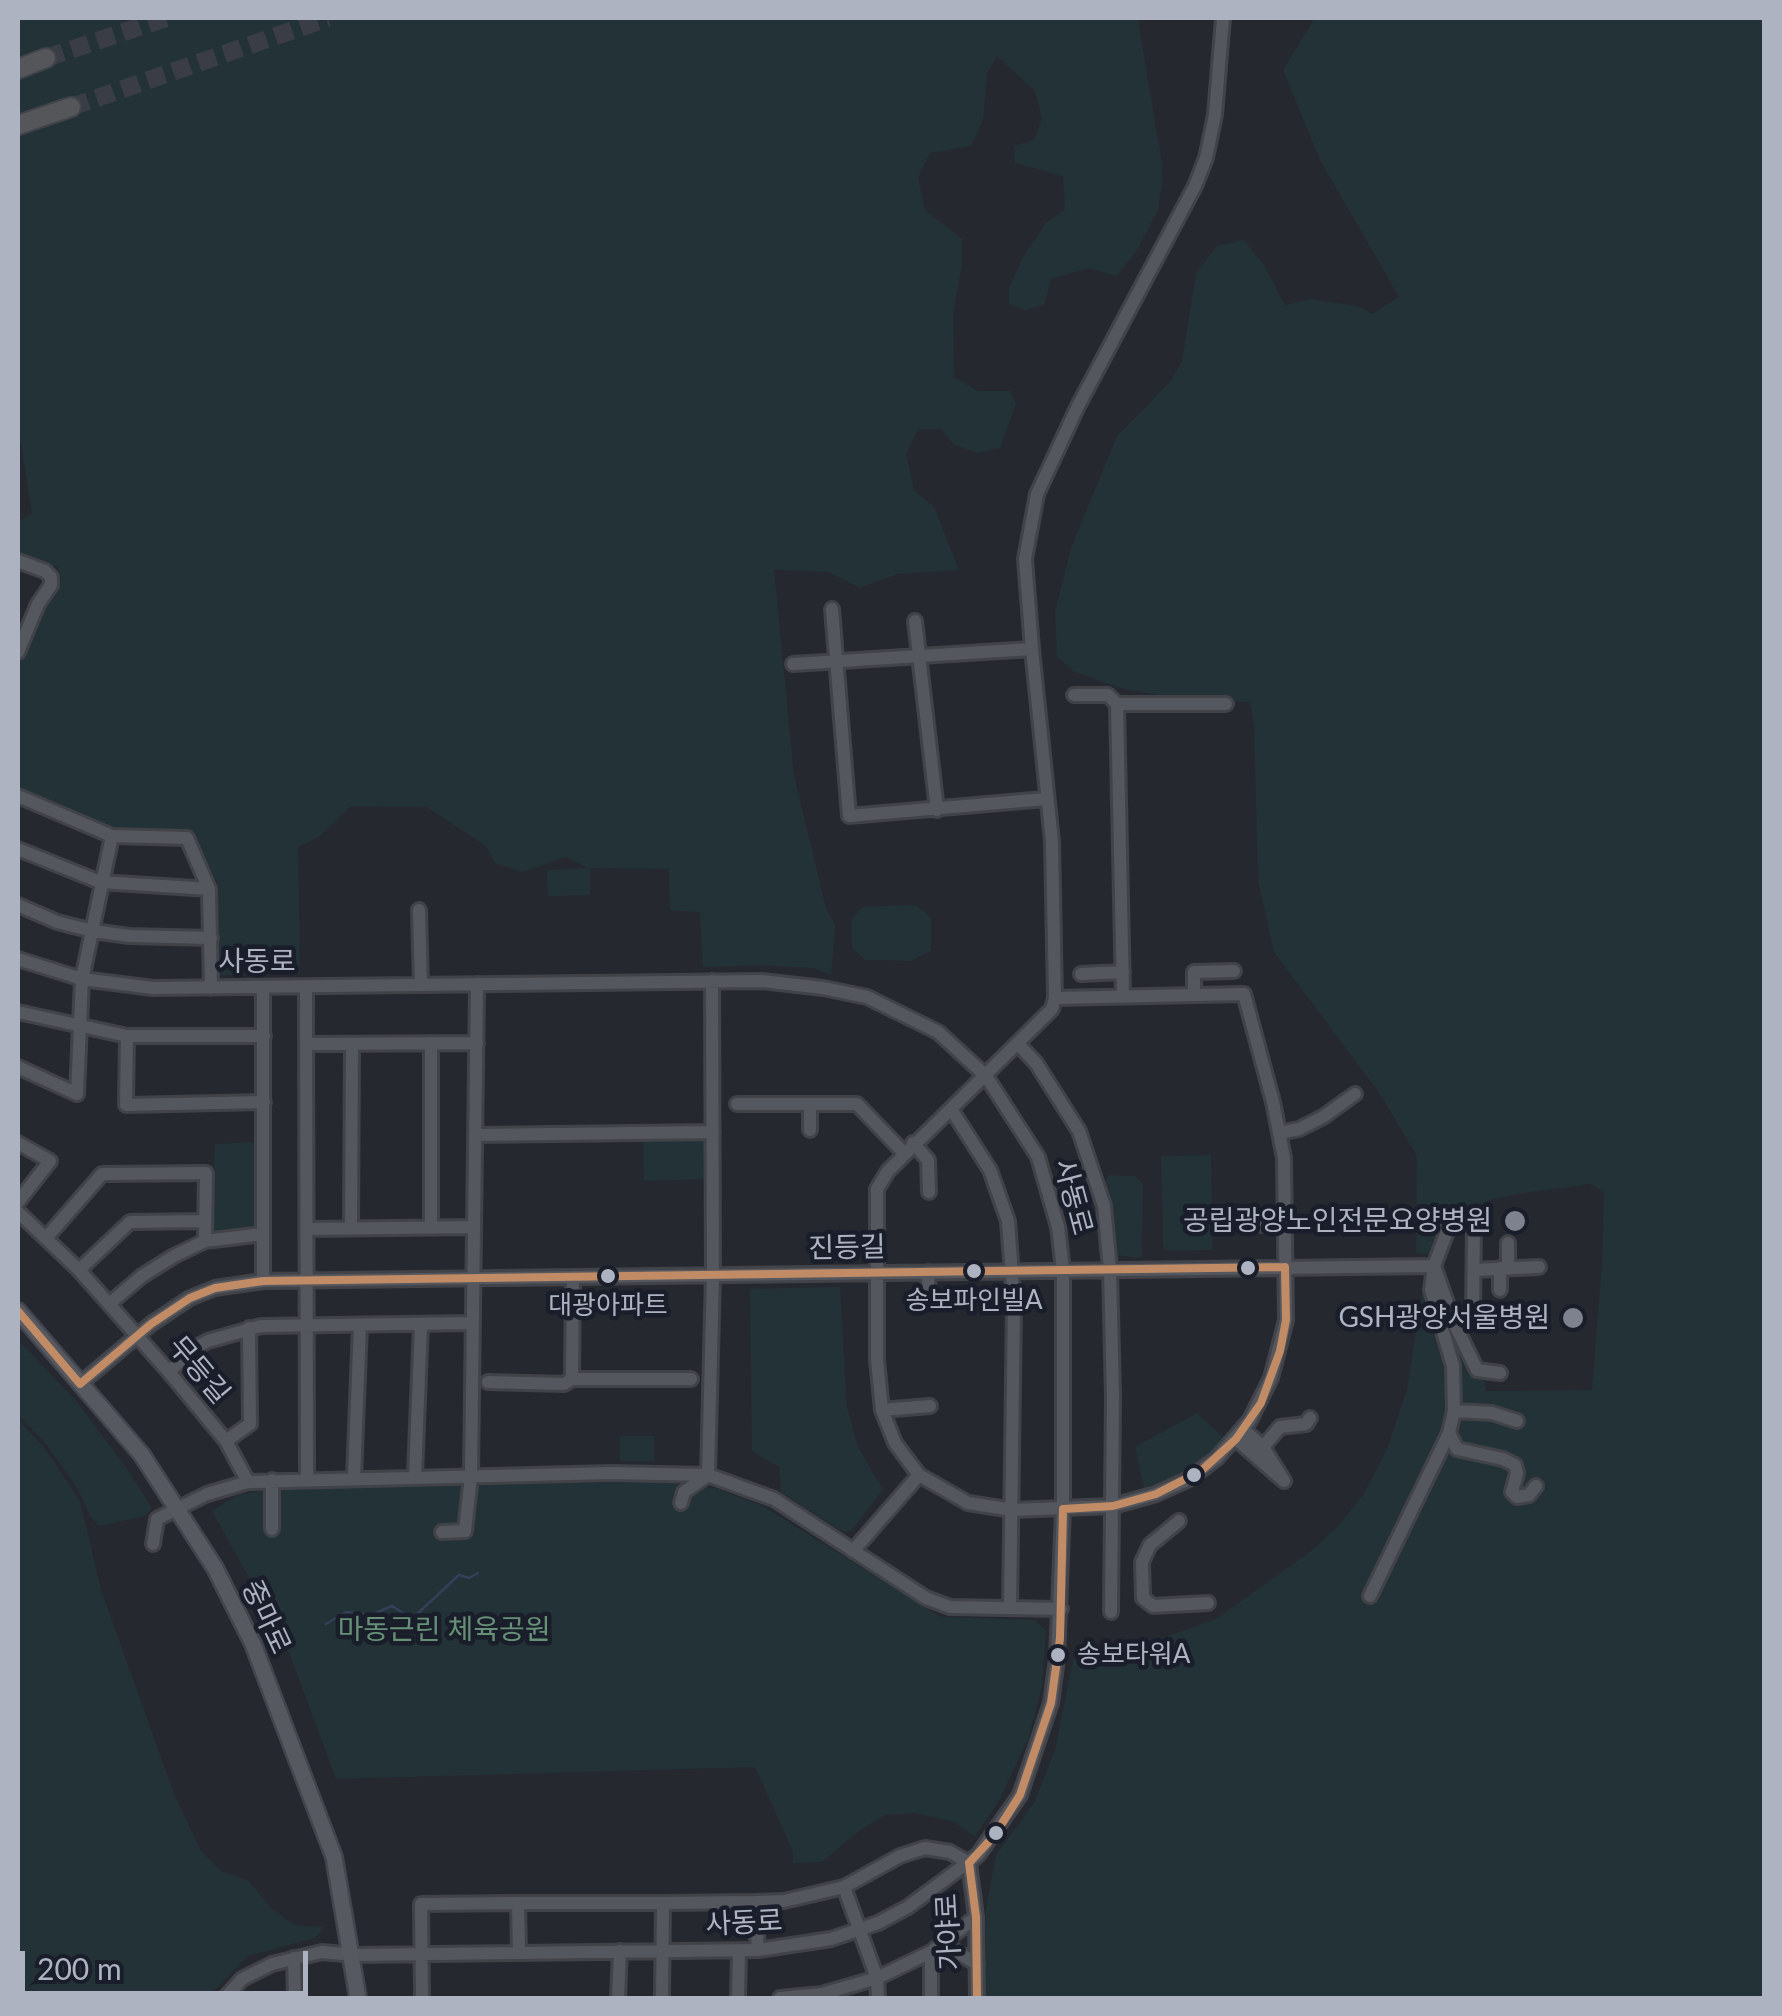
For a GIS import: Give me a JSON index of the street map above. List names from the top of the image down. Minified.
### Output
{"streets":{"main road":["중마로"],"street":["사동로","진등길","무등길","가야로"]},"crossings":[["사동로","진등길"],["사동로","중마로"],["사동로","가야로"],["진등길","무등길"],["진등길","중마로"]],"parks":["마동근린 체육공원"],"places":["공립광양노인전문요양병원","송보파인빌A","대광아파트","GSH광양서울병원","송보타워A"],"scale_bar":"200 m"}
